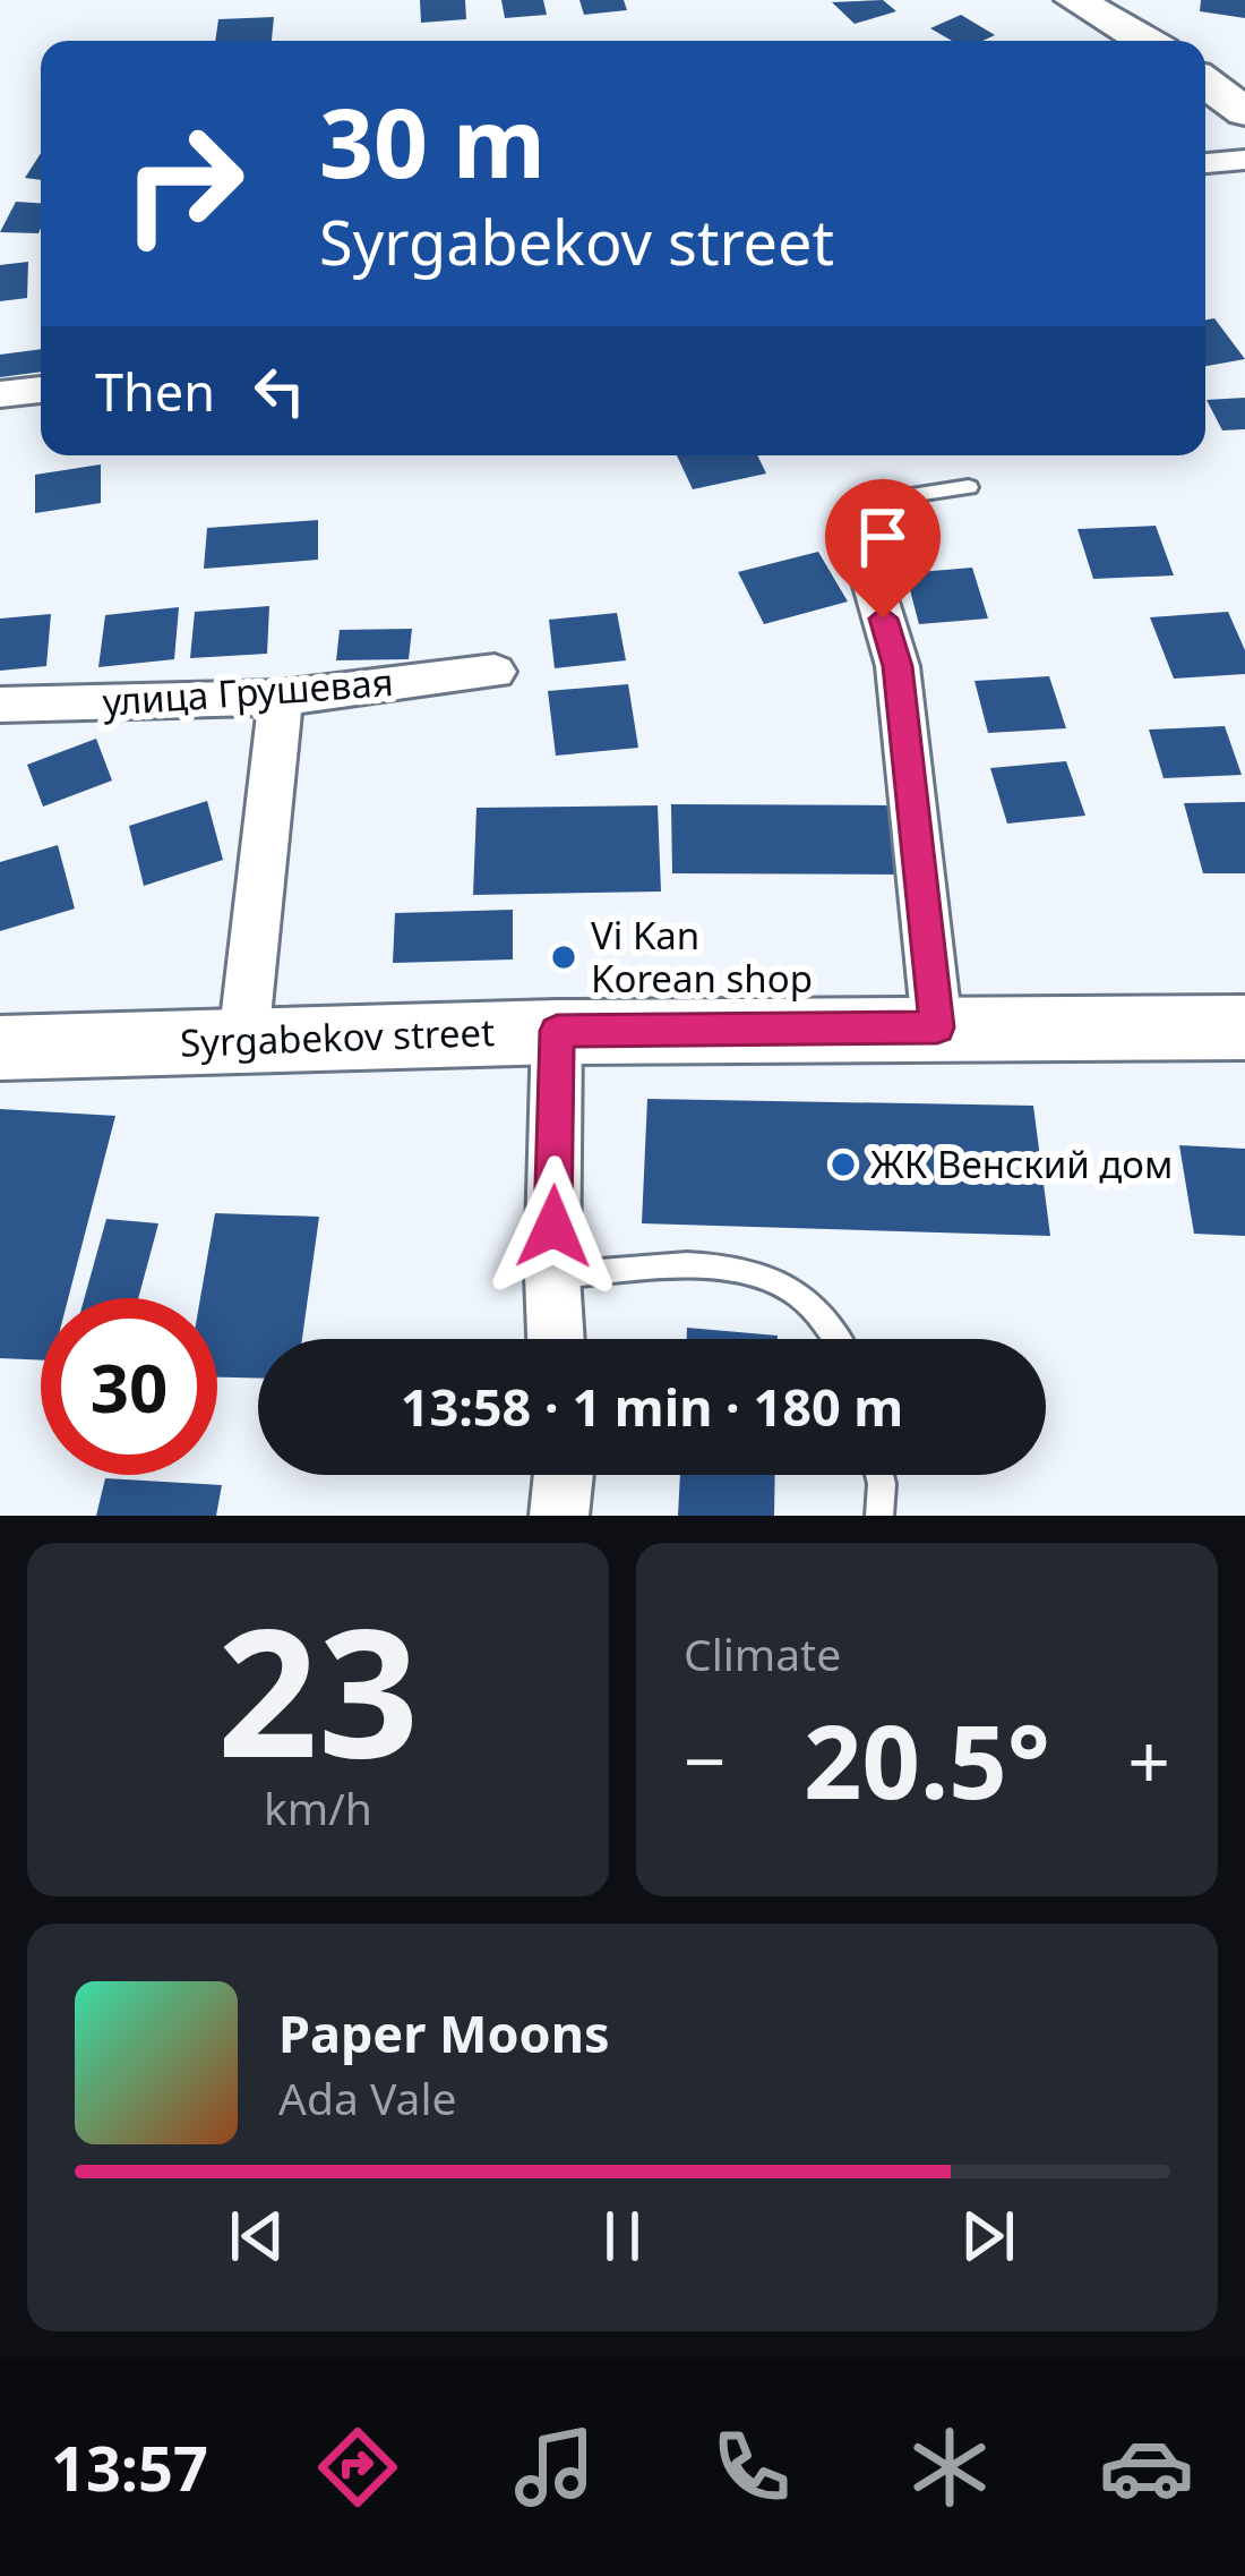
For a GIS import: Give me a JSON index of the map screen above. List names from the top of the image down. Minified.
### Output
{"streets":{"street":["улица Грушевая","Syrgabekov street"]},"places":["Vi Kan Korean shop","ЖК Венский дом"],"page":{"turn":["30 m","Syrgabekov street"],"then":"Then","limit":"30","trip":"13:58 · 1 min · 180 m","tile":[["23","km/h"],"Climate"],"heat":["−","20.5°","+"],"song":["Paper Moons","Ada Vale"],"tabs":"13:57"}}
